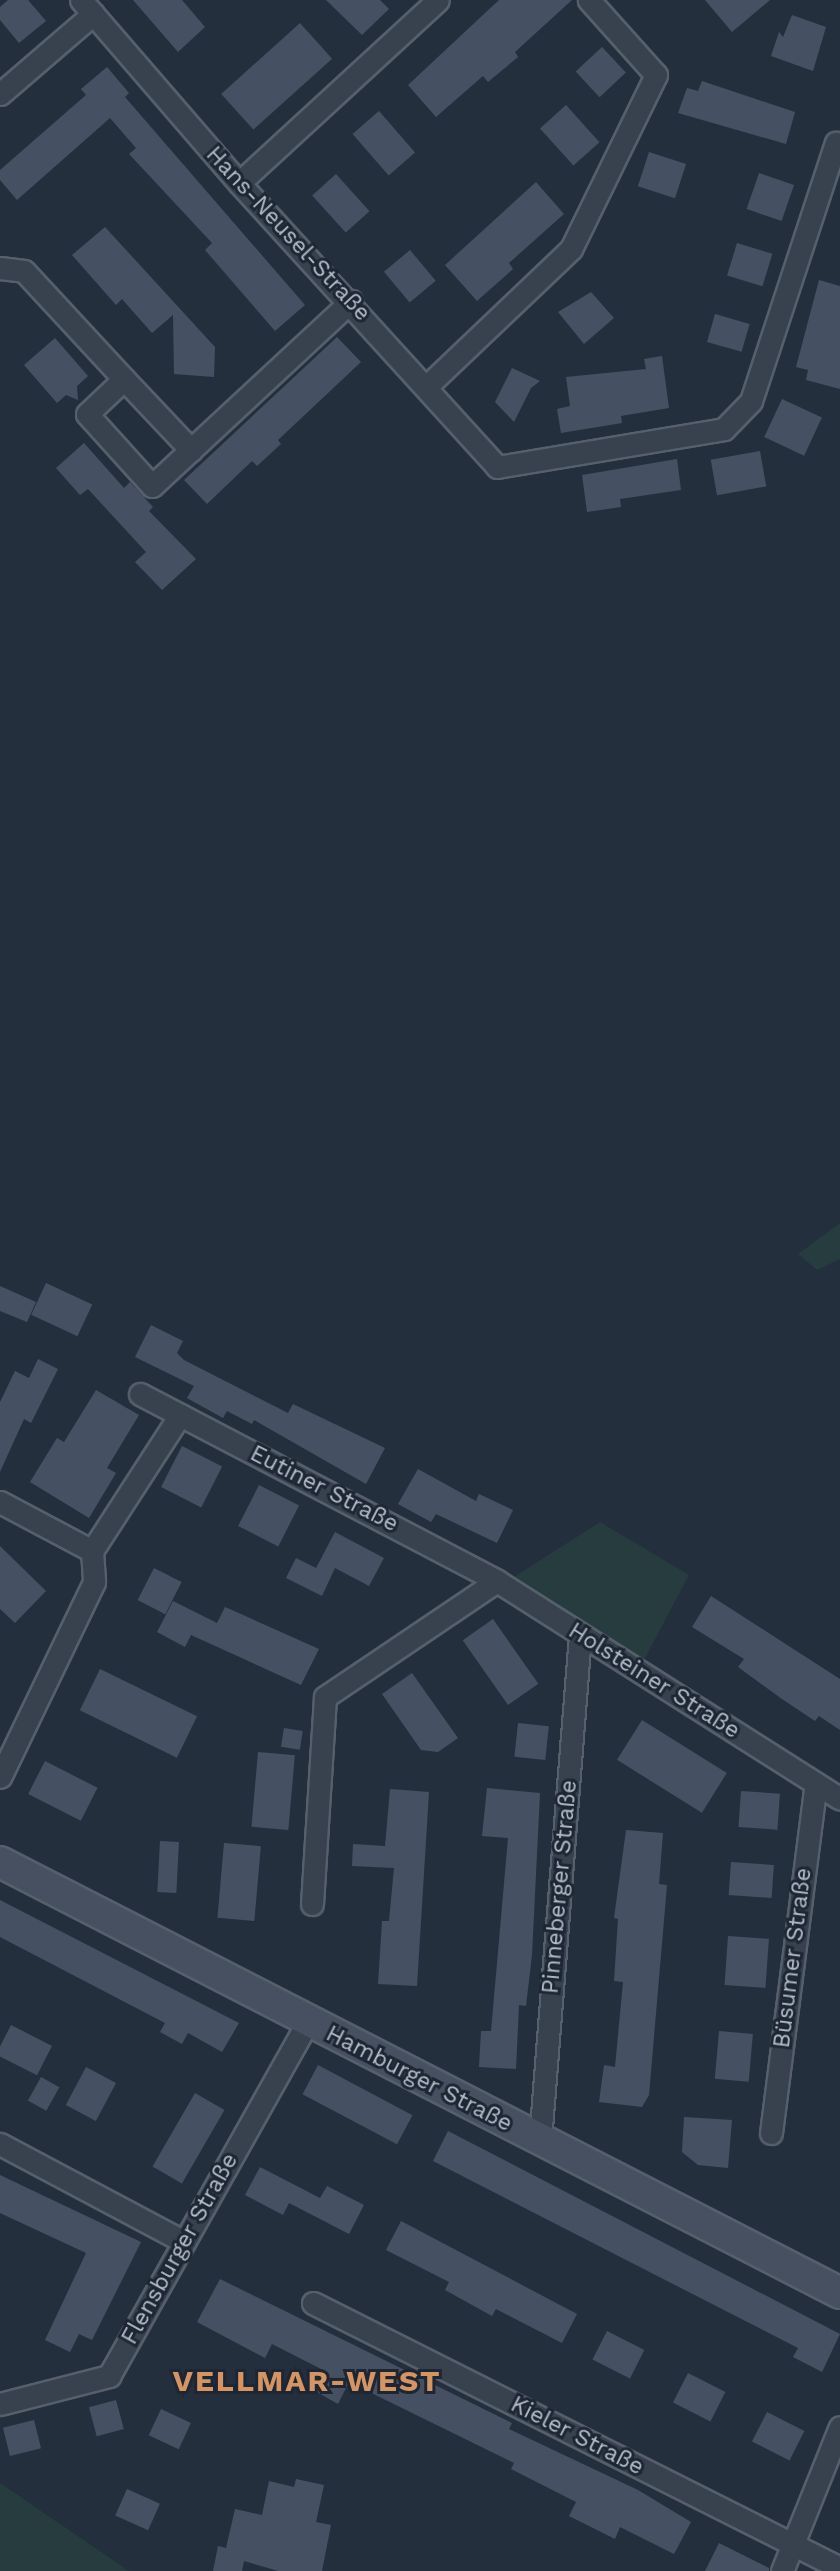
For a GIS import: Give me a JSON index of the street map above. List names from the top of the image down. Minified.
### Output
{"streets":{"street":["Hans-Neusel-Straße","Eutiner Straße","Holsteiner Straße","Pinneberger Straße","Büsumer Straße","Hamburger Straße","Flensburger Straße","Kieler Straße"]},"crossings":[["Eutiner Straße","Holsteiner Straße"],["Holsteiner Straße","Pinneberger Straße"],["Holsteiner Straße","Büsumer Straße"],["Pinneberger Straße","Hamburger Straße"],["Hamburger Straße","Flensburger Straße"]],"districts":["VELLMAR-WEST"]}
